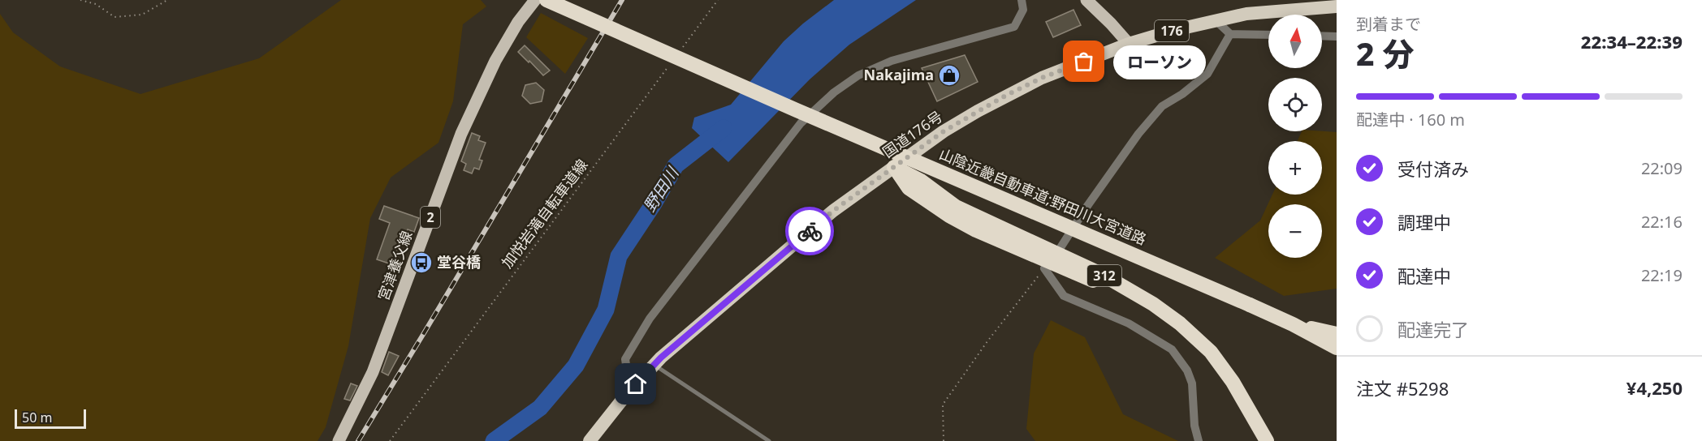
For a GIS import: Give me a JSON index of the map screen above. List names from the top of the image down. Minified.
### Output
{"streets":{"highway":["176","国道176号","山陰近畿自動車道;野田川大宮道路","312"],"main road":["2","宮津養父線"],"path":["加悦岩滝自転車道線"]},"crossings":[["国道176号","312"]],"water":["野田川"],"places":{"other":["ローソン"],"shop":["Nakajima"],"bus stop":["堂谷橋"]},"scale_bar":"50 m","north":"top","page":{"heading":["2 分","到着まで","22:34–22:39"],"panel":["注文 #5298","¥4,250"],"map_buttons":["+","−"],"bubble":"ローソン","bar":"配達中 · 160 m","list":[["受付済み","22:09"],["調理中","22:16"],["配達中","22:19"],"配達完了"],"scale":"50 m"}}
